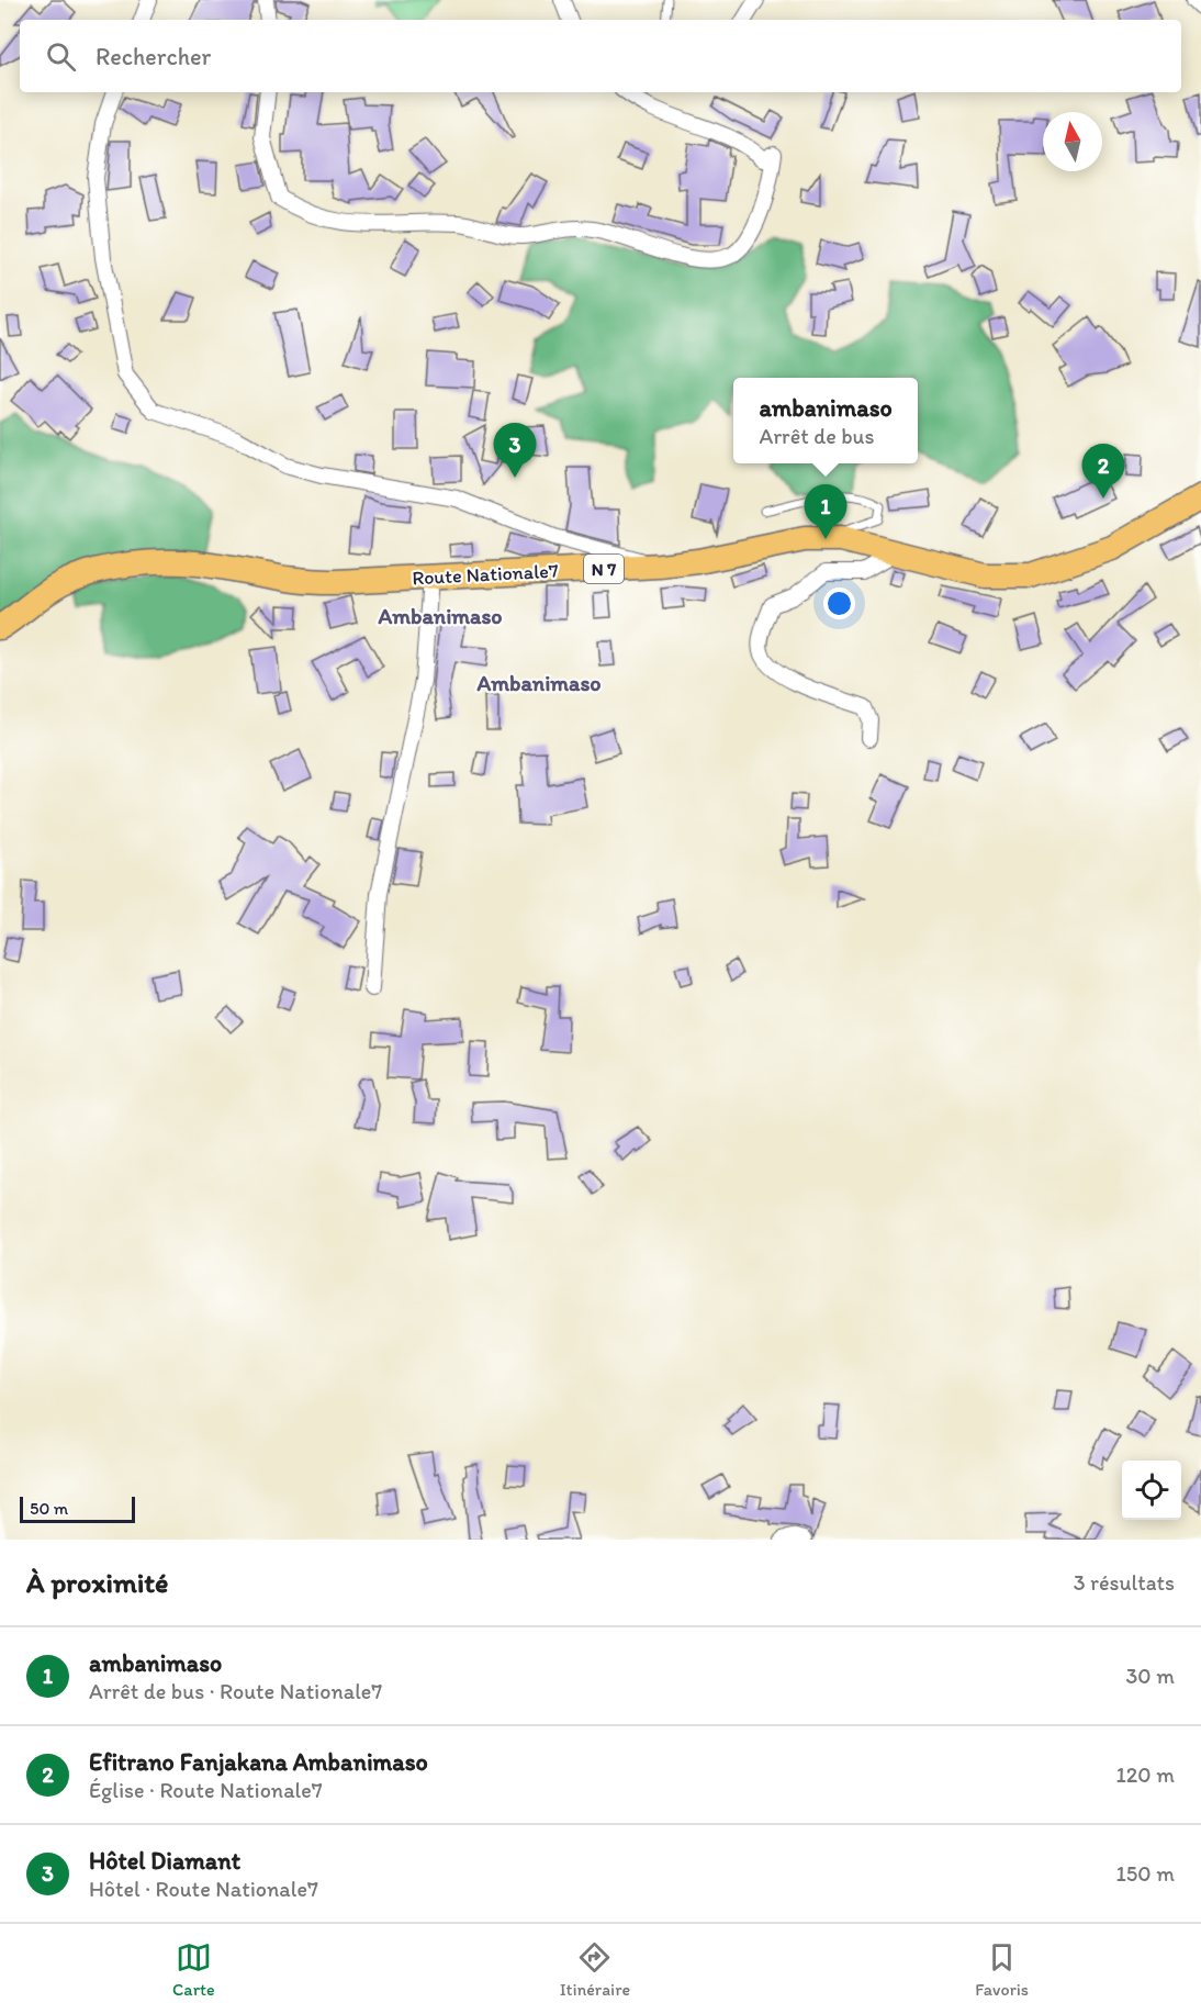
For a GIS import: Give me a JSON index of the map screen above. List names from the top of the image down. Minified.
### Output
{"streets":{"main road":["N 7","Route Nationale7"]},"districts":["Ambanimaso","Ambanimaso"],"scale_bar":"50 m","north":"top","page":{"search":"Rechercher","popup":["ambanimaso","Arrêt de bus"],"pins":["3","2","1"],"scale":"50 m","heading":["À proximité","3 résultats"],"list":[{"mark":"1","name":"ambanimaso","note":"Arrêt de bus · Route Nationale7","value":"30 m"},{"mark":"2","name":"Efitrano Fanjakana Ambanimaso","note":"Église · Route Nationale7","value":"120 m"},{"mark":"3","name":"Hôtel Diamant","note":"Hôtel · Route Nationale7","value":"150 m"}],"nav":["Carte","Itinéraire","Favoris"]}}
